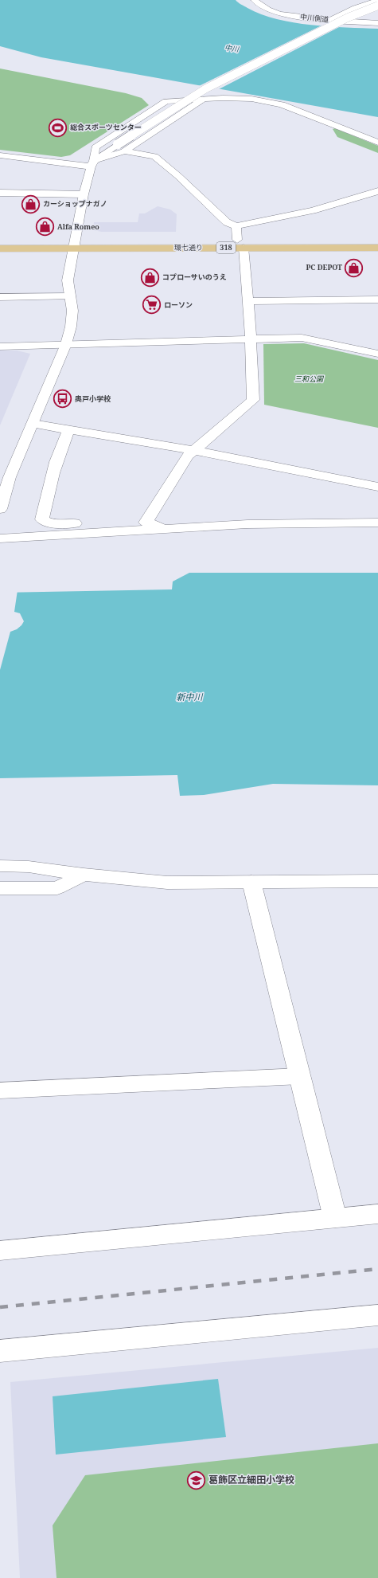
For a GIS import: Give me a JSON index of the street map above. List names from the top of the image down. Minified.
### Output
{"streets":{"main road":["環七通り","318"],"street":["中川側道"]},"water":["中川","新中川"],"parks":["三和公園"],"places":{"sports":["総合スポーツセンター"],"shop":["カーショップナガノ","Alfa Romeo","PC DEPOT","コプローサいのうえ"],"supermarket":["ローソン"],"bus stop":["奥戸小学校"],"school or university":["葛飾区立細田小学校"]}}
